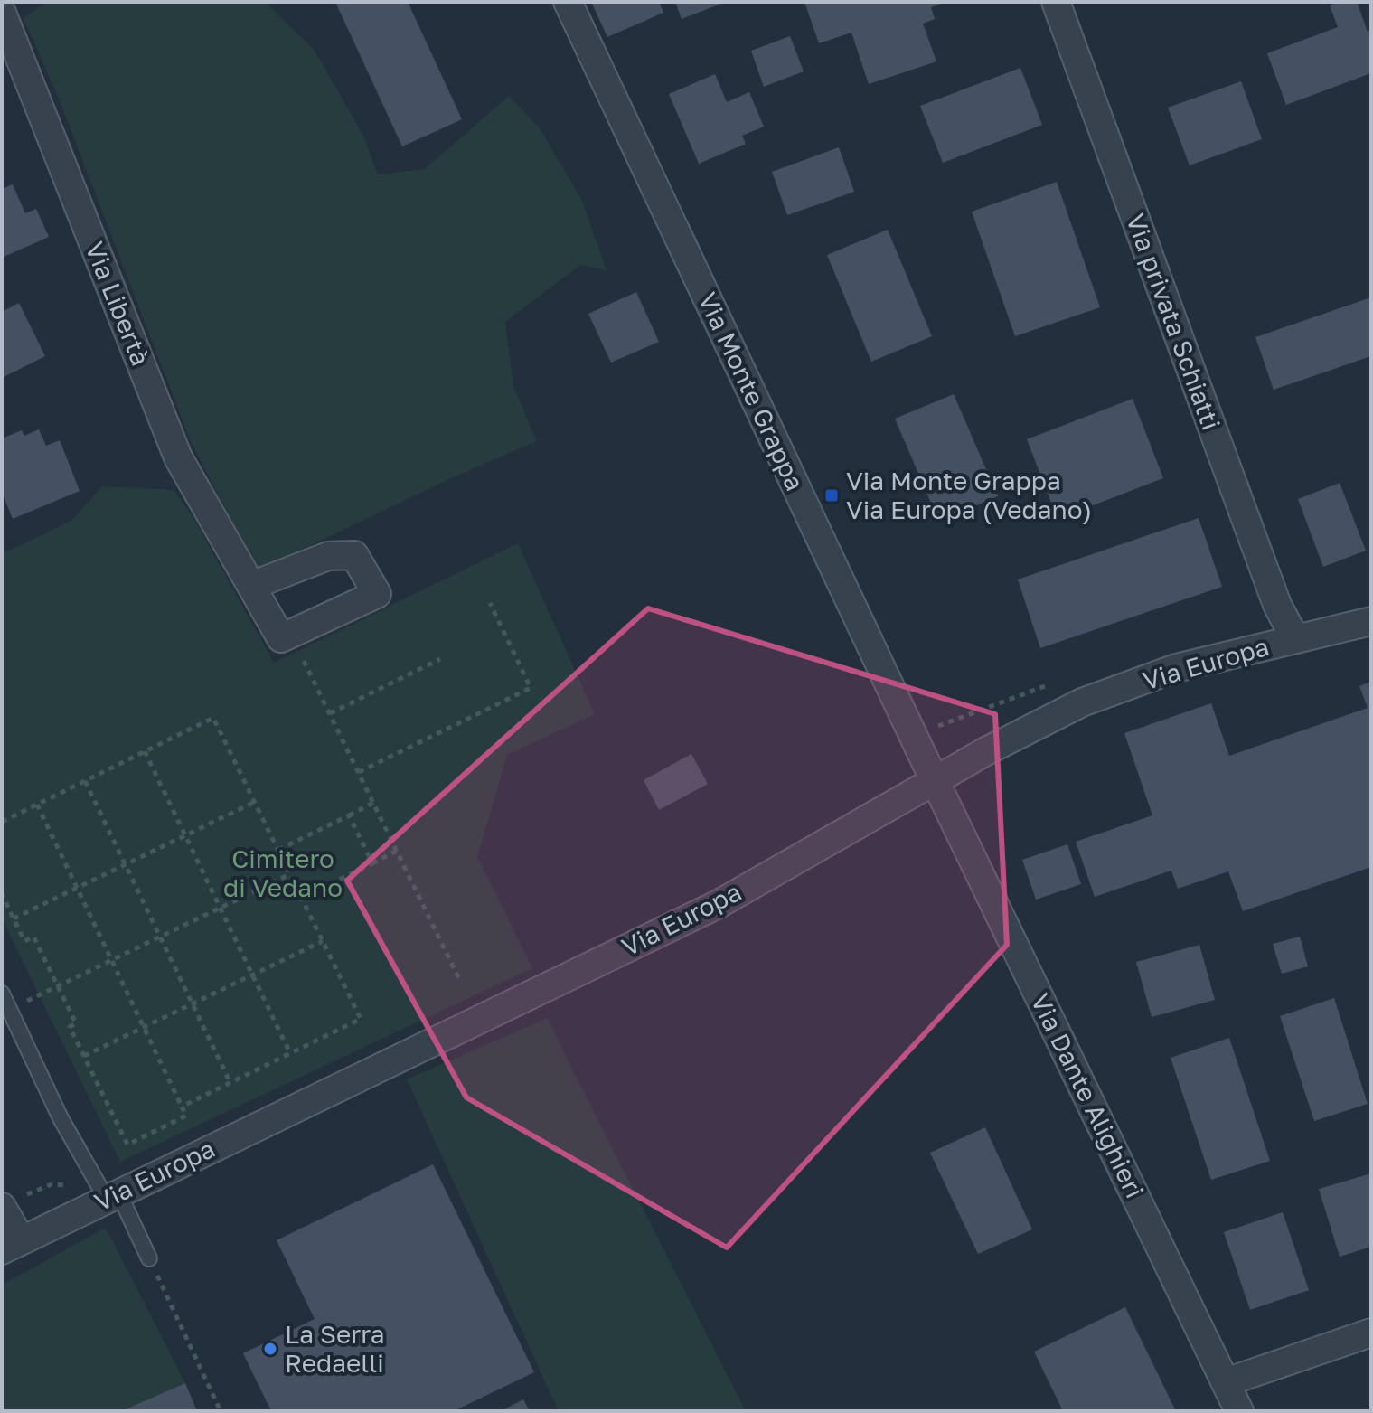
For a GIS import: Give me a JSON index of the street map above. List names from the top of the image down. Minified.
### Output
{"streets":{"street":["Via Libertà","Via privata Schiatti","Via Monte Grappa","Via Europa","Via Dante Alighieri"]},"crossings":[["Via privata Schiatti","Via Europa"],["Via Monte Grappa","Via Europa"],["Via Monte Grappa","Via Dante Alighieri"],["Via Europa","Via Dante Alighieri"]],"parks":["Cimitero di Vedano"],"places":{"transit":["Via Monte Grappa Via Europa (Vedano)"],"other":["La Serra Redaelli"]}}
